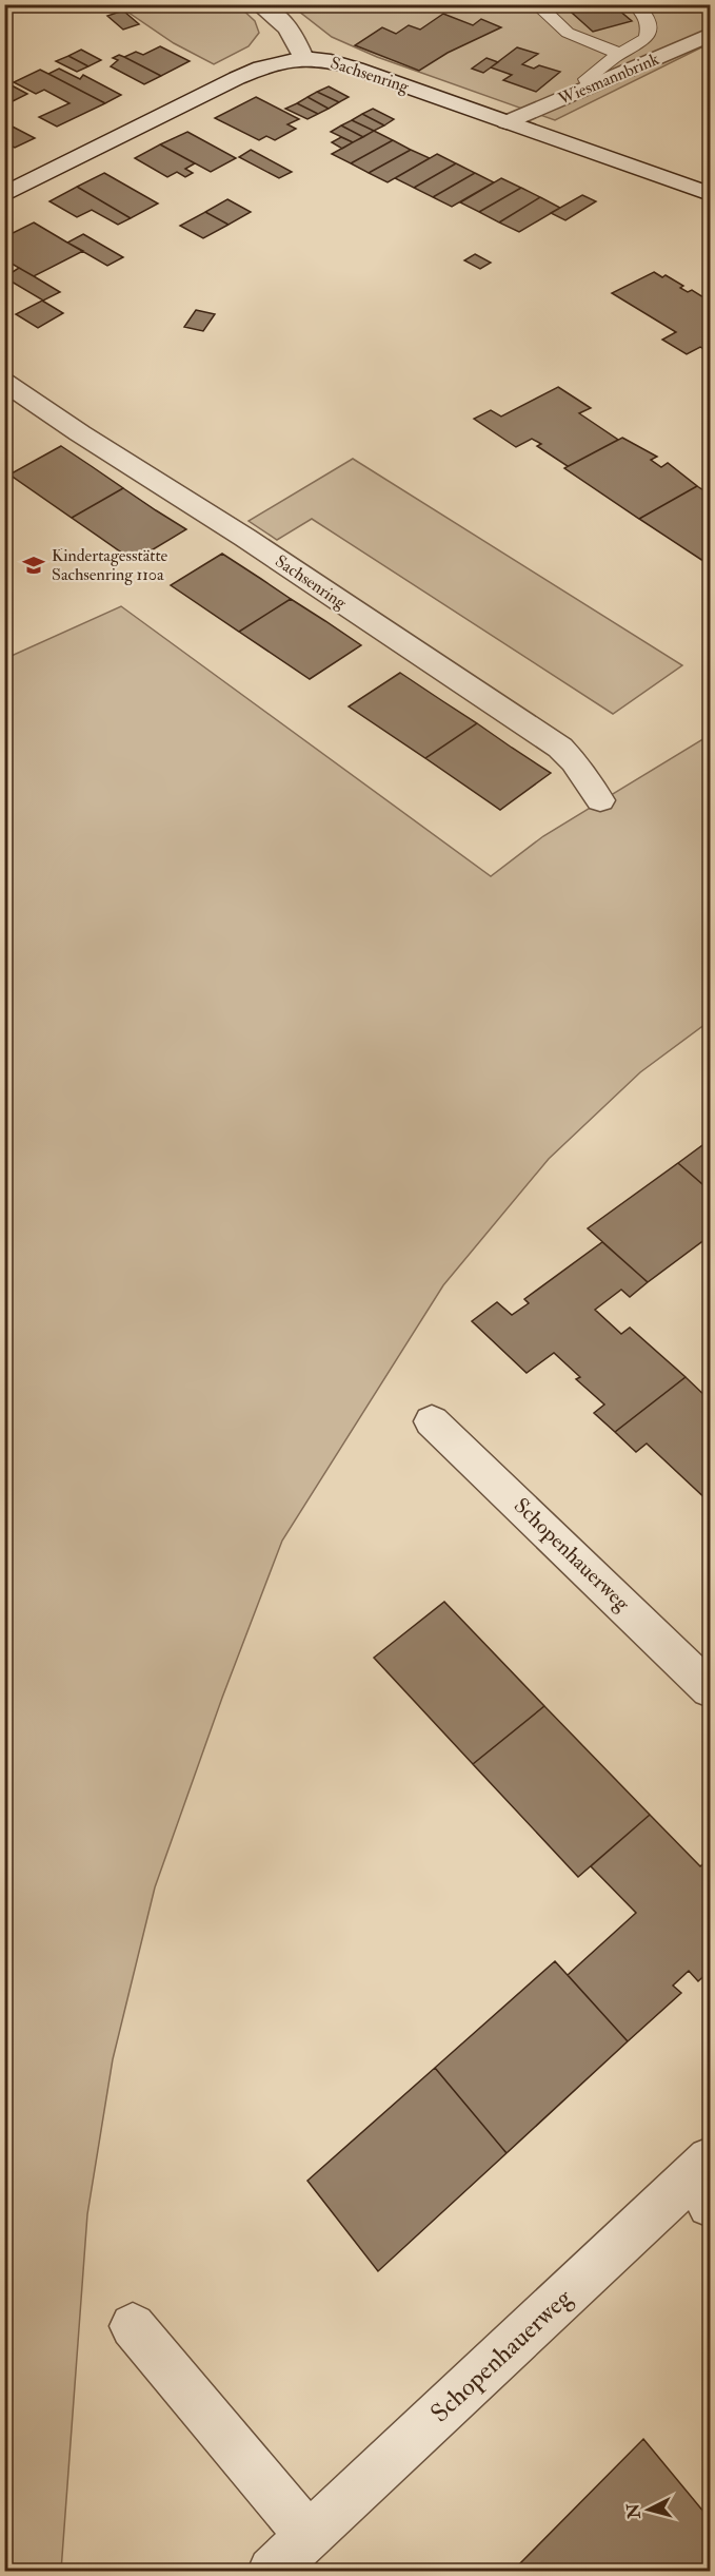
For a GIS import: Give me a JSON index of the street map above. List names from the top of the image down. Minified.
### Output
{"streets":{"street":["Sachsenring","Wiesmannbrink","Schopenhauerweg"]},"crossings":[["Sachsenring","Wiesmannbrink"]],"places":{"school or university":["Kindertagesstätte Sachsenring 110a"]},"north":"left"}
